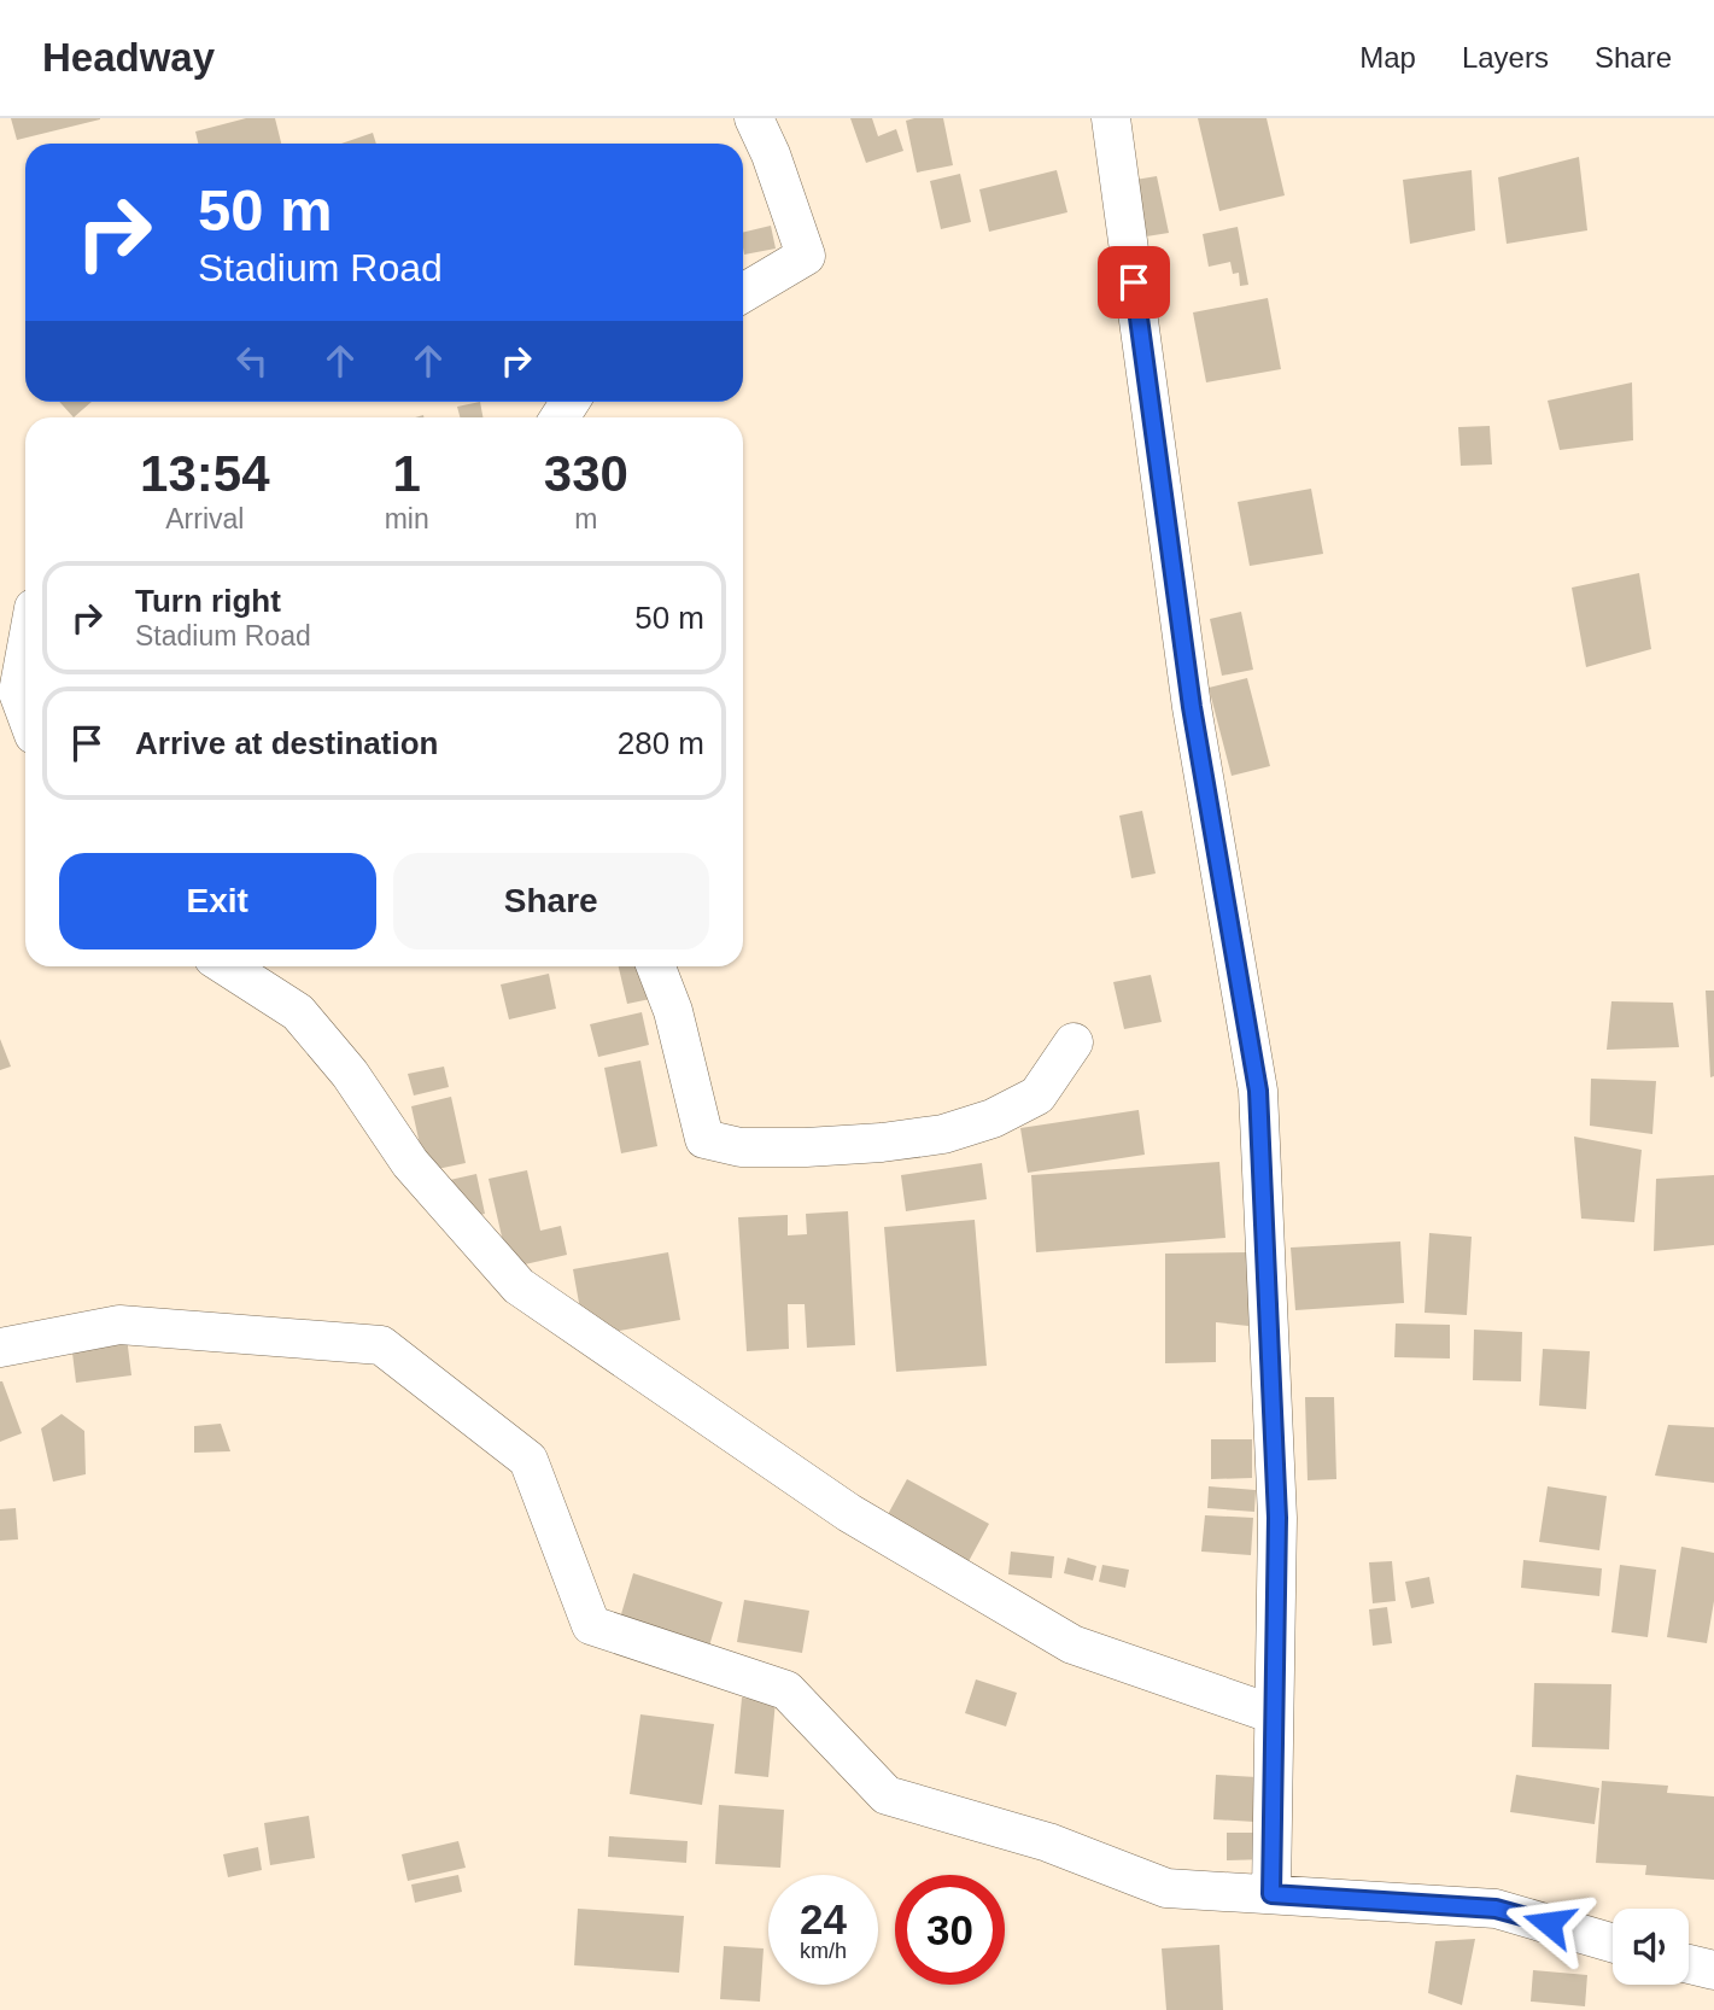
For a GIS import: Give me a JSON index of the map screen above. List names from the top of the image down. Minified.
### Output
{"page":{"header":"Headway","nav":["Map","Layers","Share"],"turn":["50 m","Stadium Road"],"eta":["13:54","Arrival","1","min","330","m"],"list":[{"name":"Turn right","note":"Stadium Road","value":"50 m"},{"name":"Arrive at destination","value":"280 m"}],"buttons":["Exit","Share"],"speed":"24 km/h","limit":"30"}}
